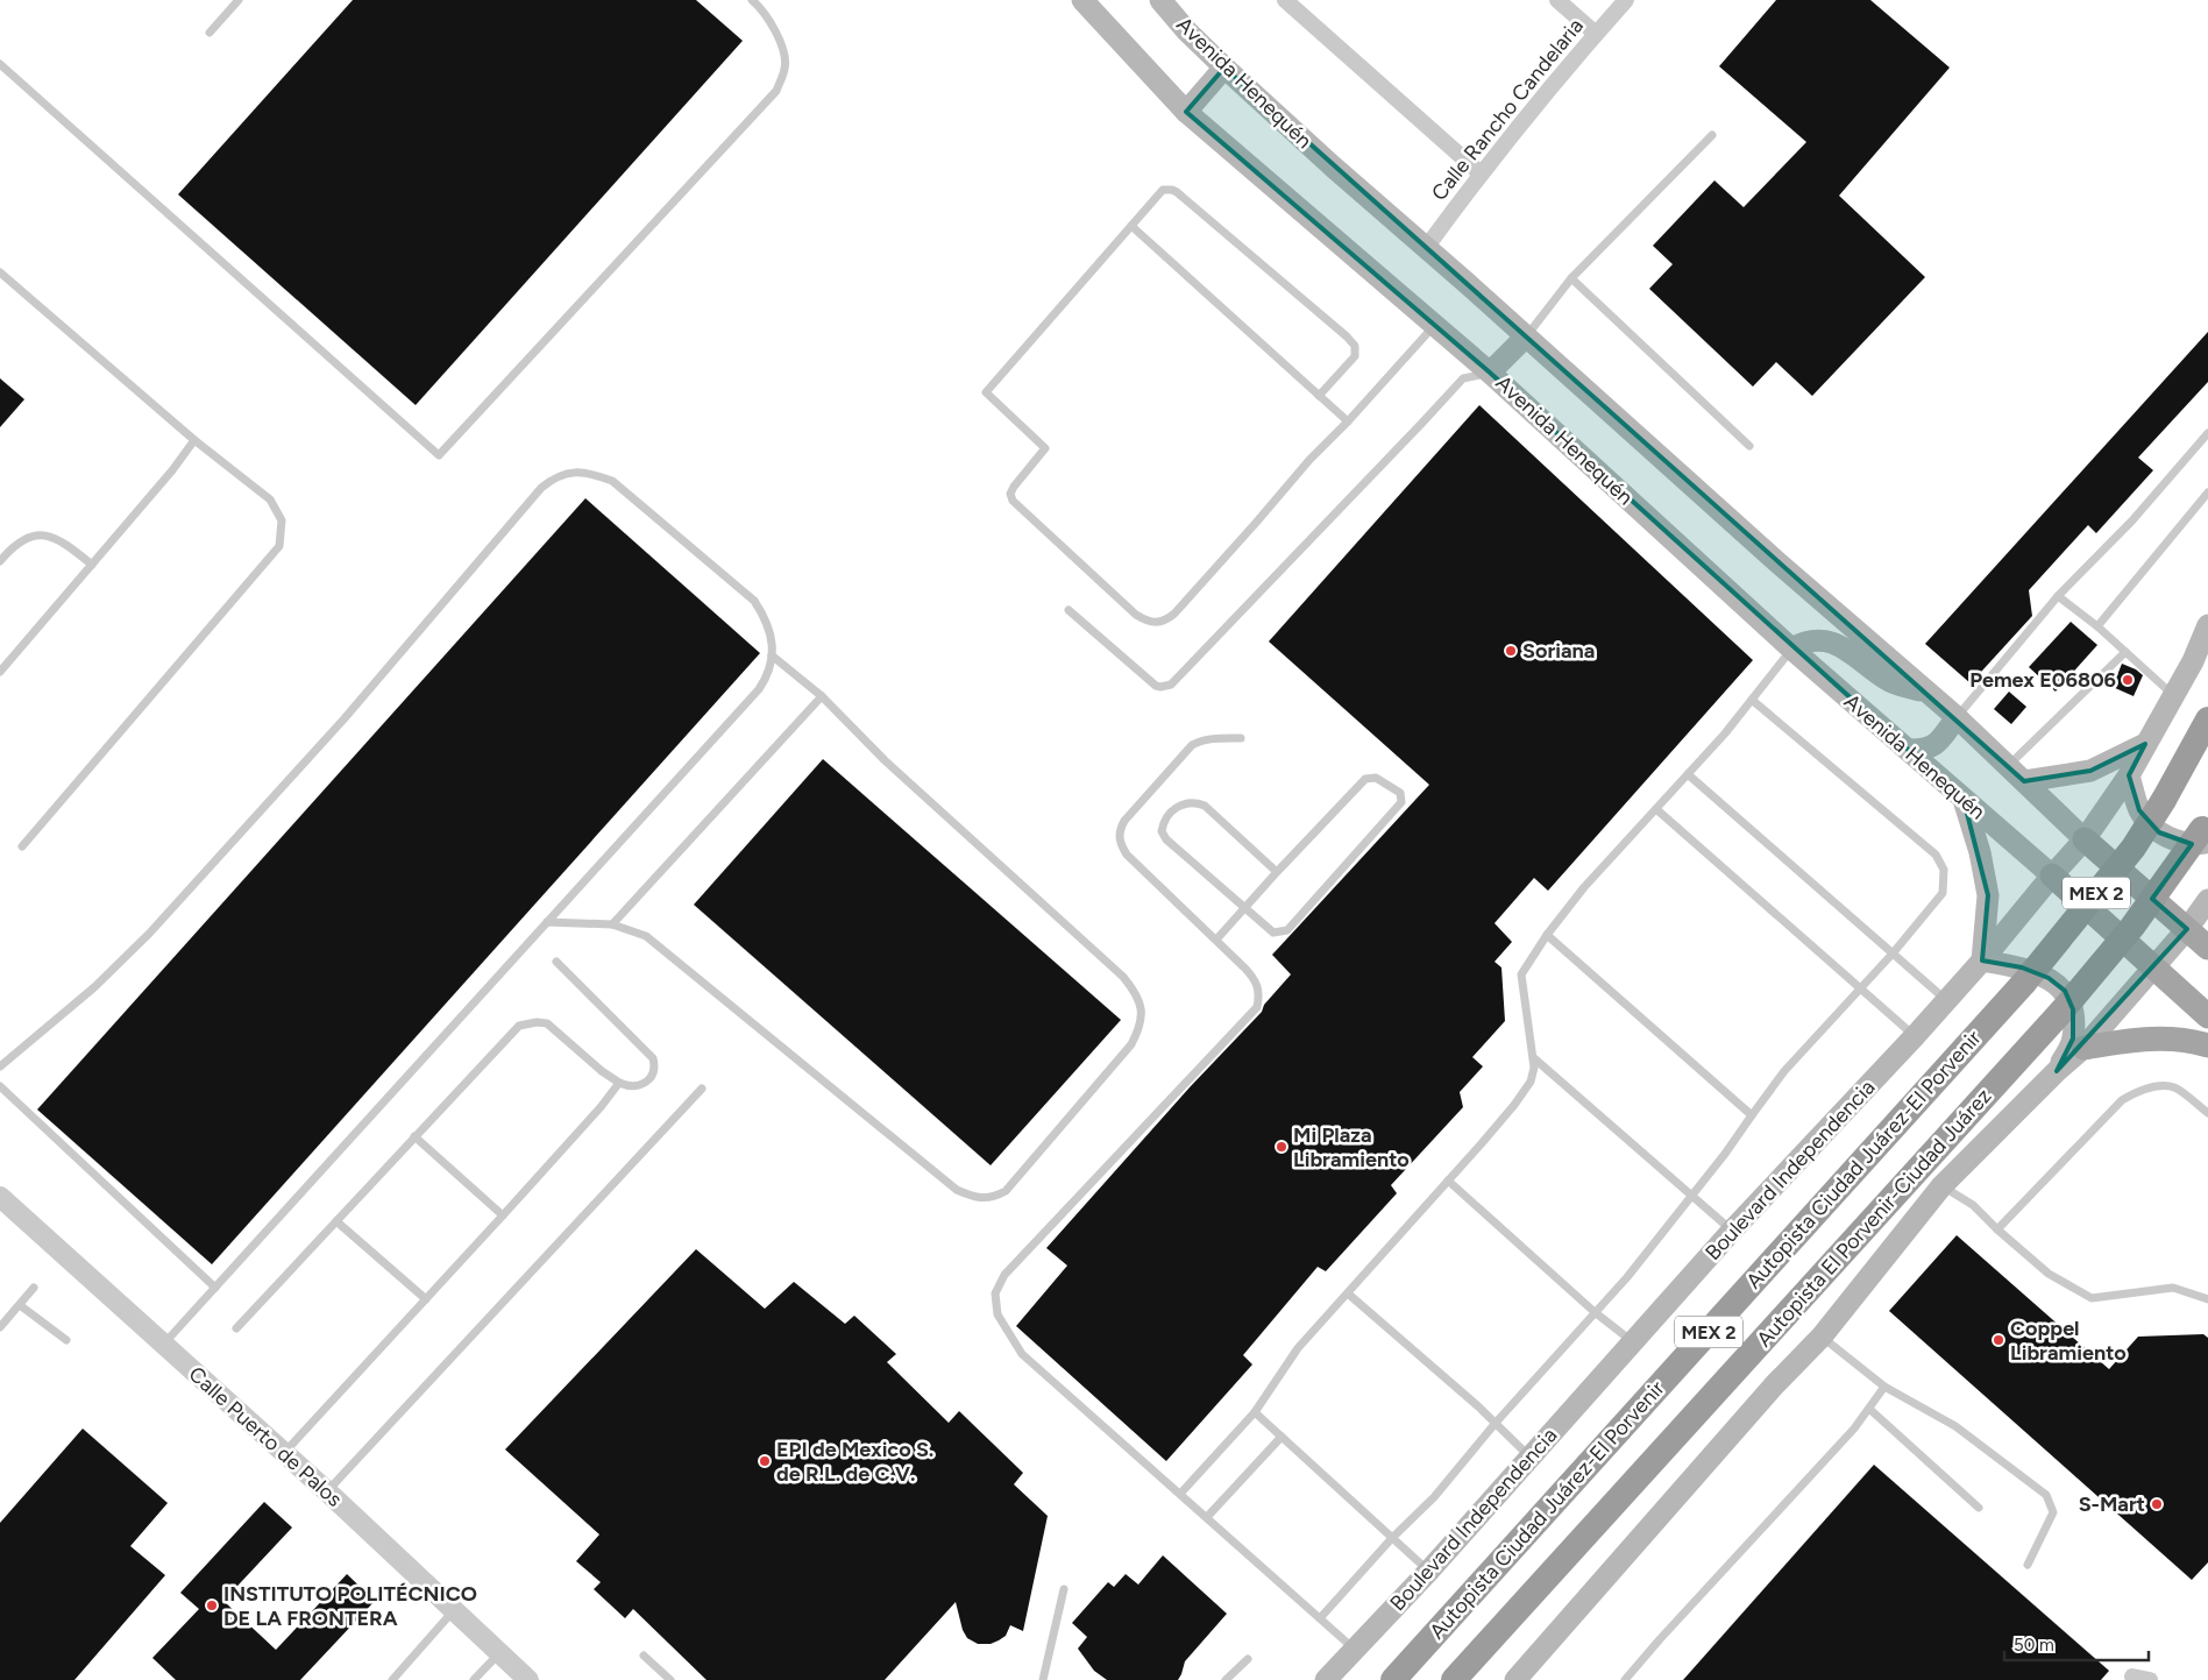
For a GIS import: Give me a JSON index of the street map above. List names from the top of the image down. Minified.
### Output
{"streets":{"highway":["MEX 2","Autopista Ciudad Juárez-El Porvenir","Autopista El Porvenir-Ciudad Juárez"],"main road":["Avenida Henequén","Boulevard Independencia"],"street":["Calle Rancho Candelaria","Calle Puerto de Palos"]},"crossings":[["Avenida Henequén","Calle Rancho Candelaria"],["Avenida Henequén","Boulevard Independencia"]],"places":["Soriana","Pemex E06806","Mi Plaza Libramiento","Coppel Libramiento","EPI de Mexico S. de R.L. de C.V.","S-Mart","INSTITUTO POLITÉCNICO DE LA FRONTERA"],"scale_bar":"50 m"}
